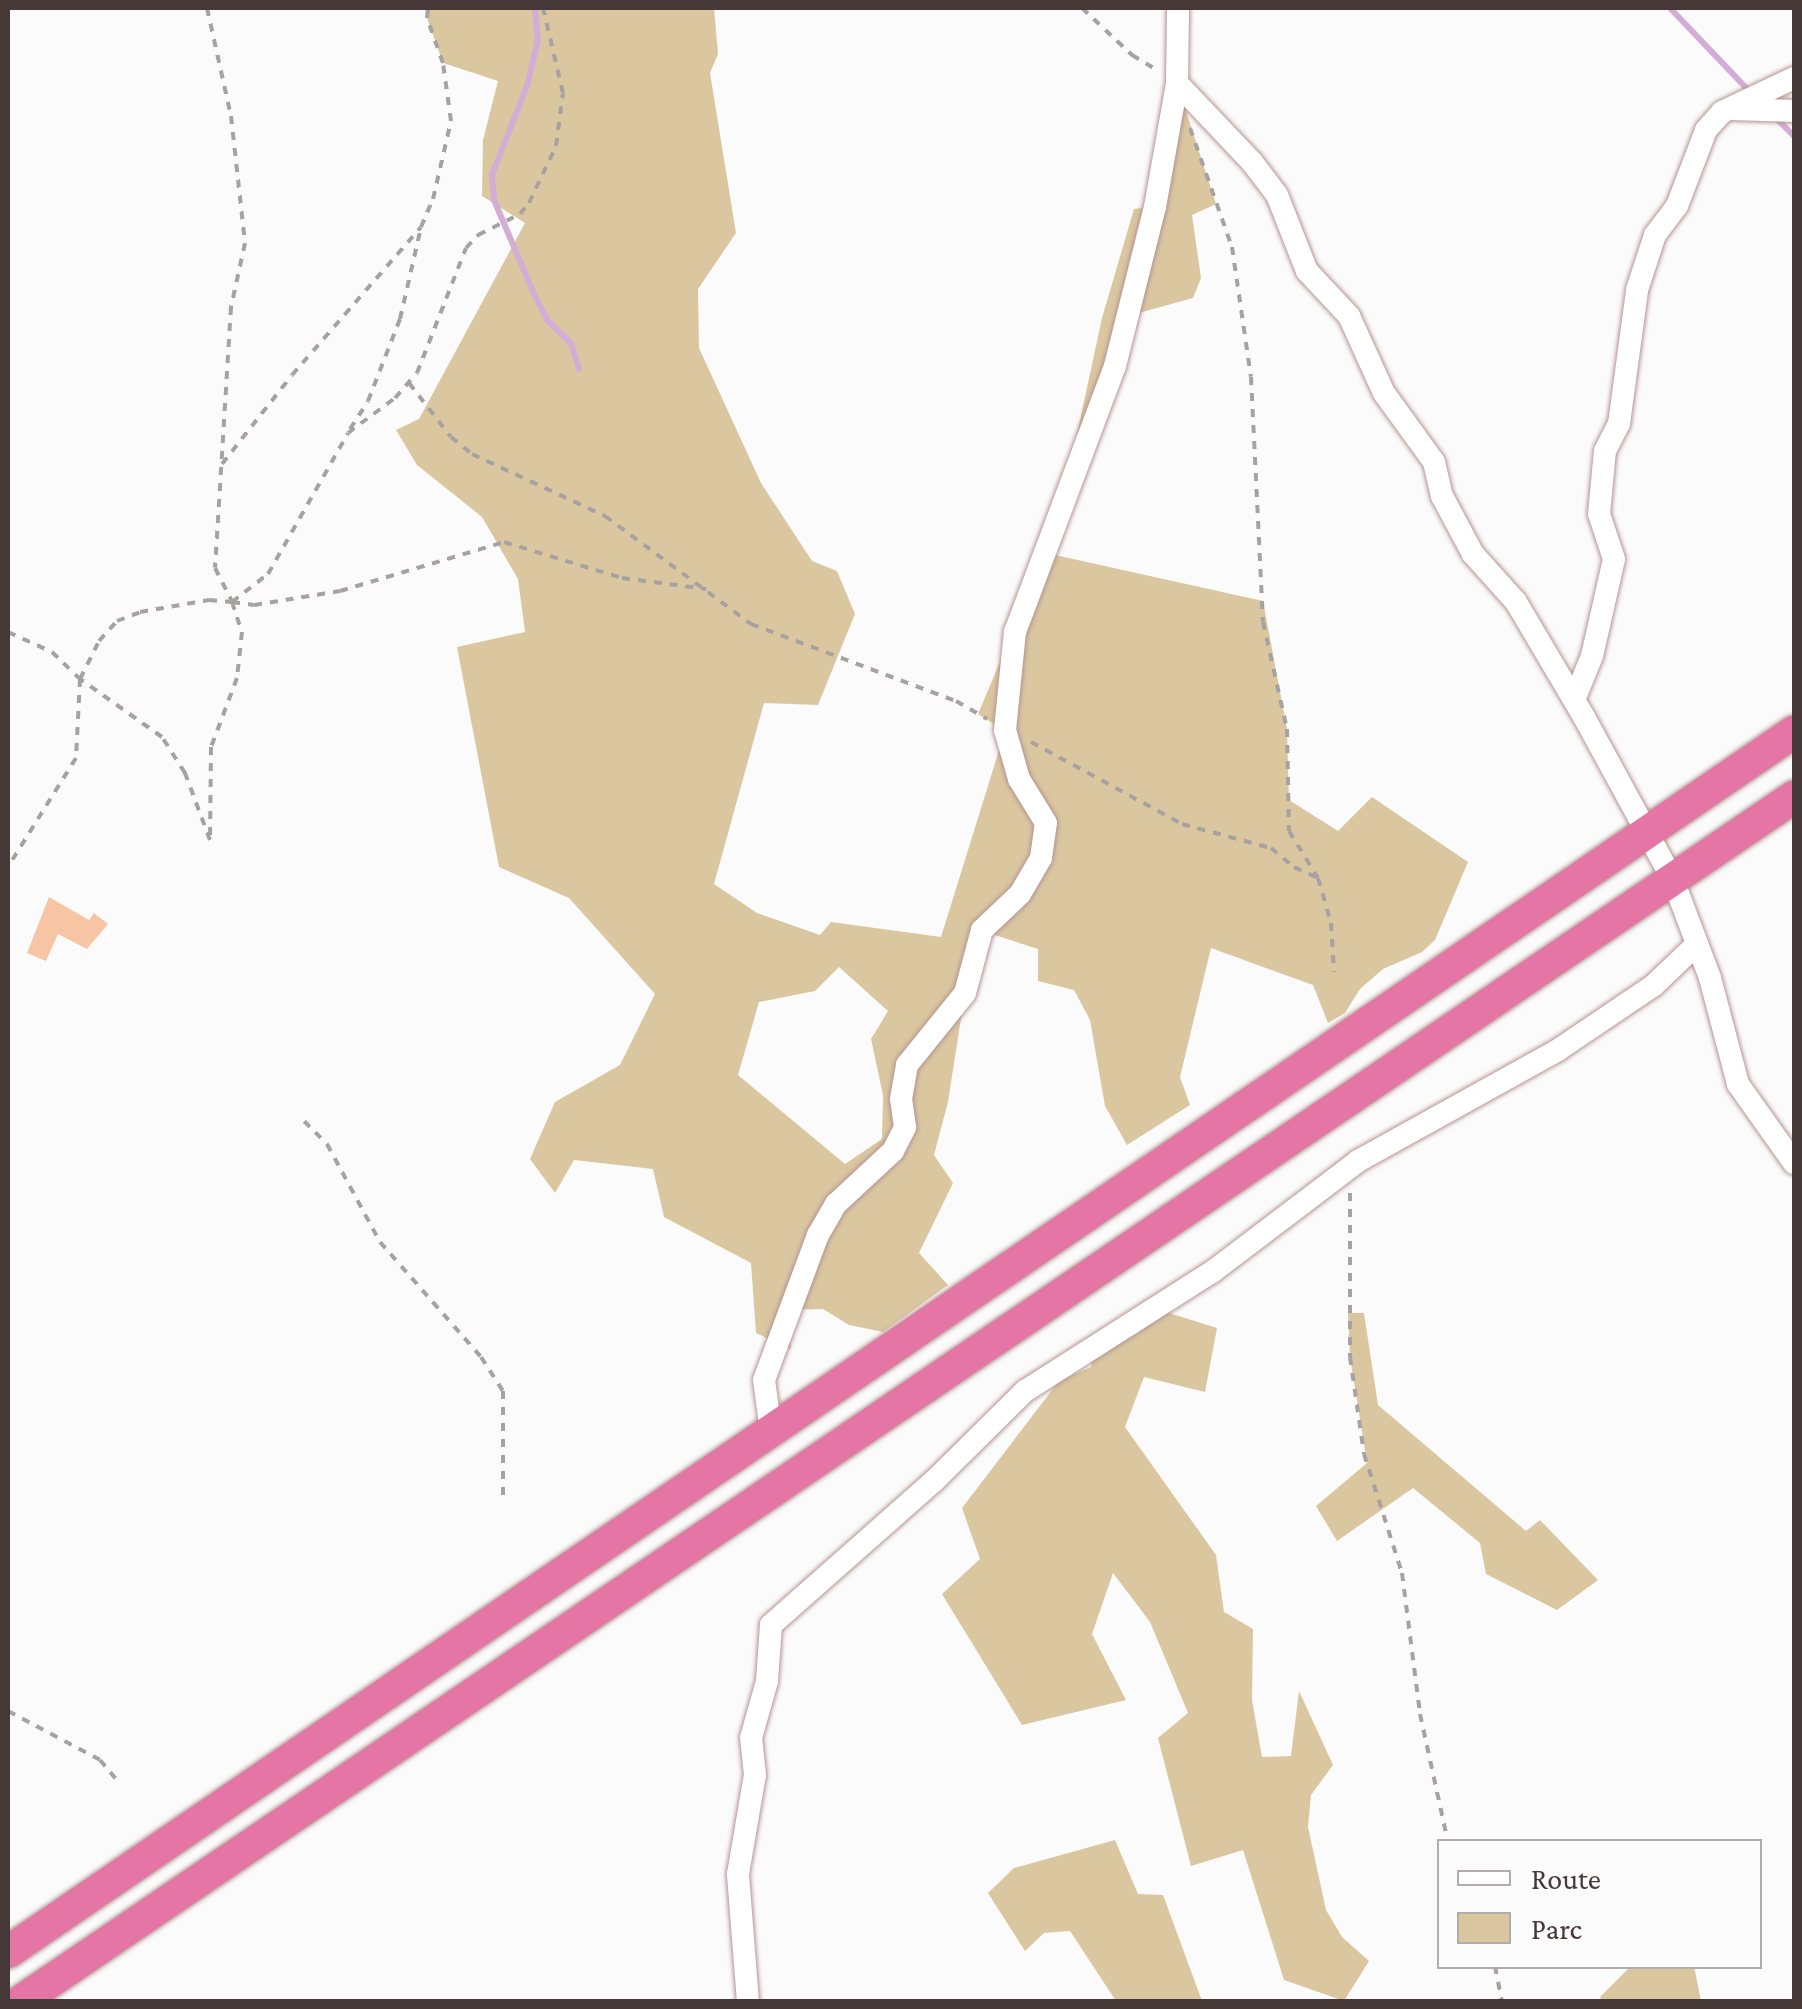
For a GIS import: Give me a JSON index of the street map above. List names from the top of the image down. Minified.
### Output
{"legend":["Route","Parc"]}
